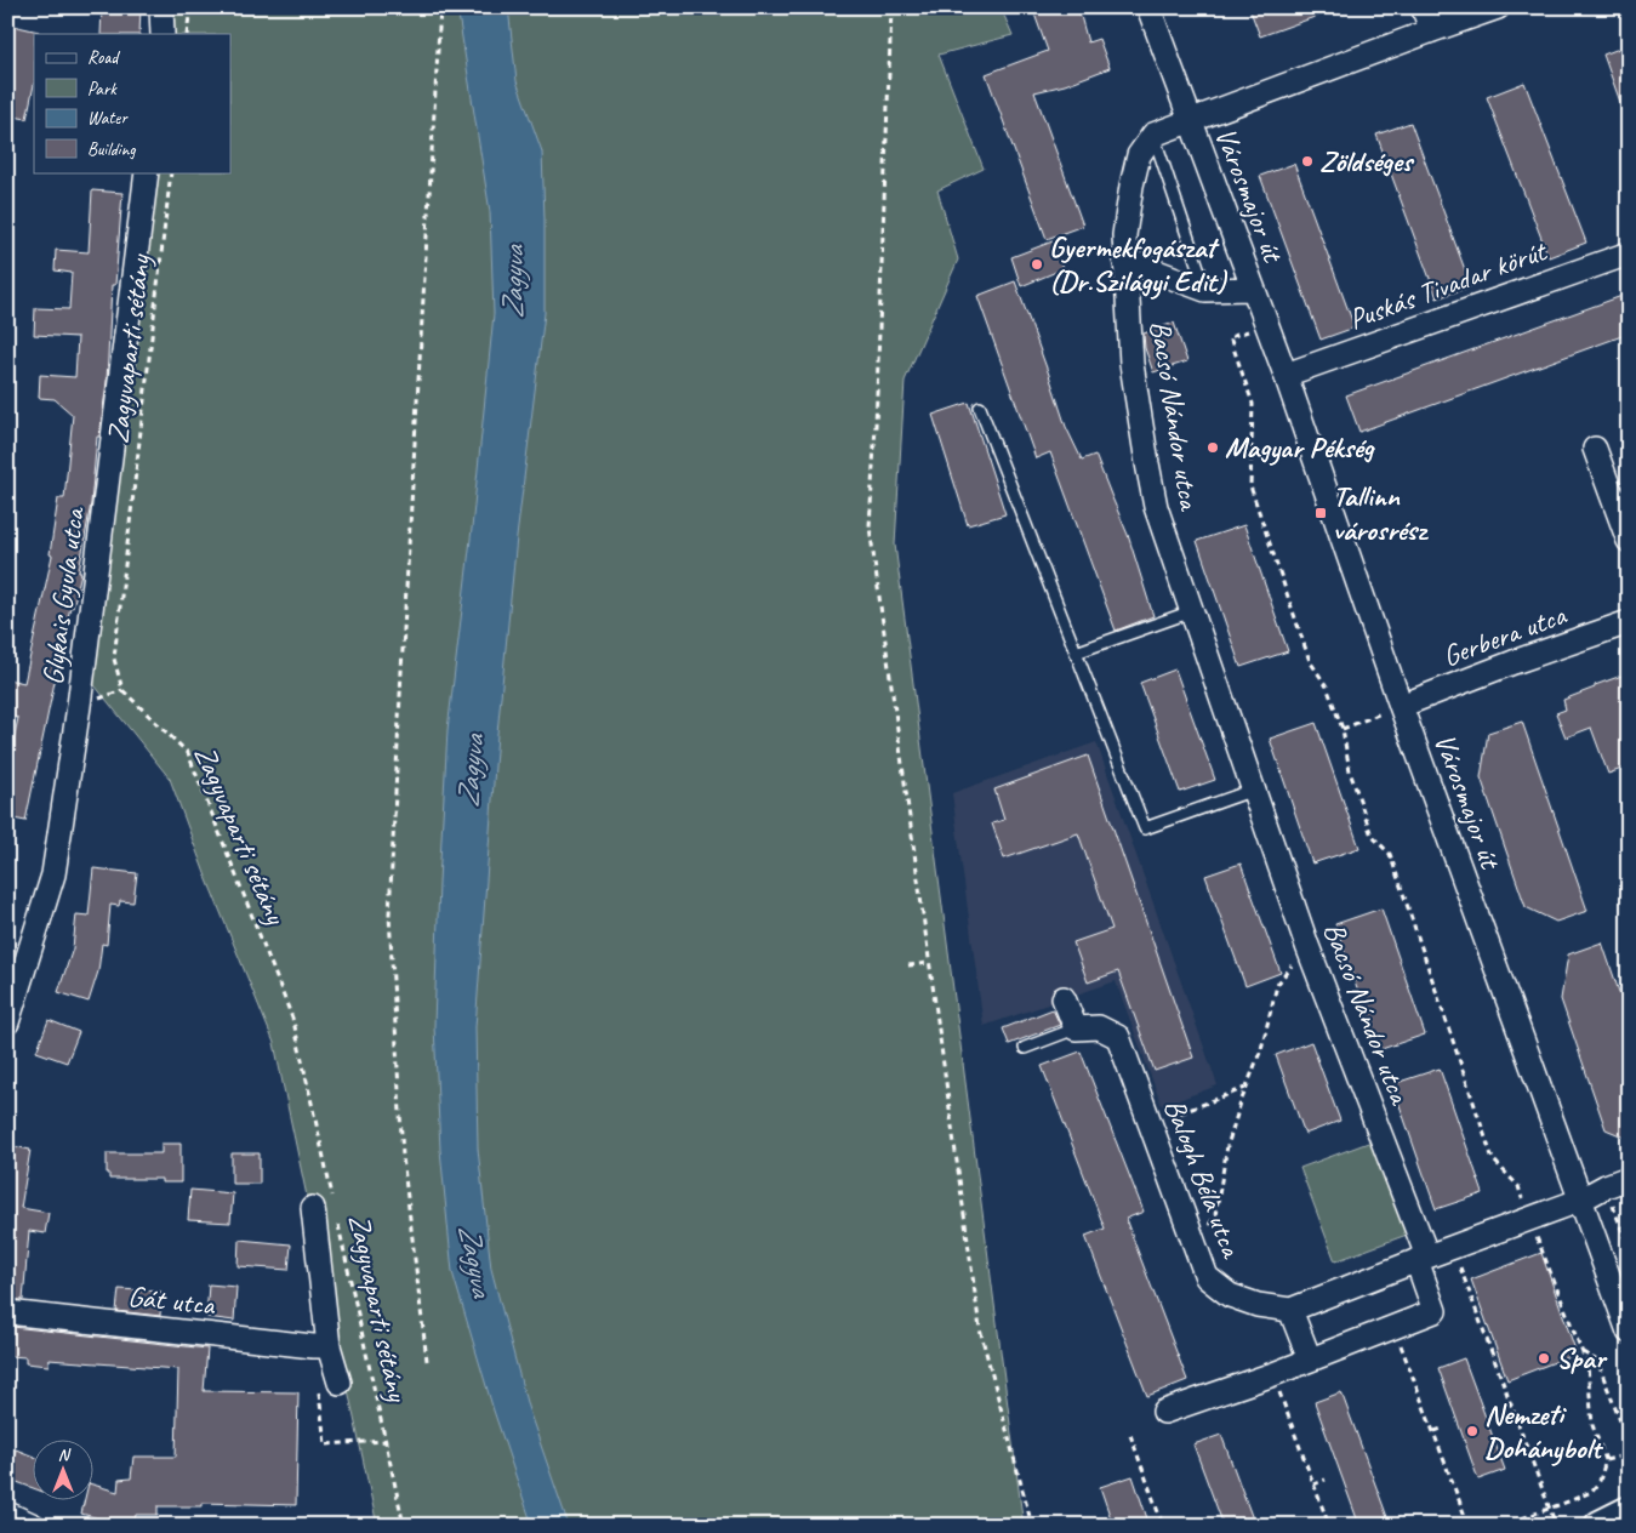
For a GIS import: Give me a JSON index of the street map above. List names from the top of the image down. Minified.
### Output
{"streets":{"street":["Városmajor út","Puskás Tivadar körút","Bacsó Nándor utca","Glykais Gyula utca","Gerbera utca","Balogh Béla utca","Gát utca"],"path":["Zagyvaparti sétány"]},"crossings":[["Városmajor út","Puskás Tivadar körút"],["Városmajor út","Bacsó Nándor utca"],["Városmajor út","Gerbera utca"],["Városmajor út","Balogh Béla utca"],["Bacsó Nándor utca","Balogh Béla utca"]],"water":["Zagyva"],"places":{"other":["Zöldséges","Gyermekfogászat (Dr.Szilágyi Edit)","Magyar Pékség","Spar","Nemzeti Dohánybolt"],"transit":["Tallinn városrész"]},"legend":["Road","Park","Water","Building"],"north":"top"}
